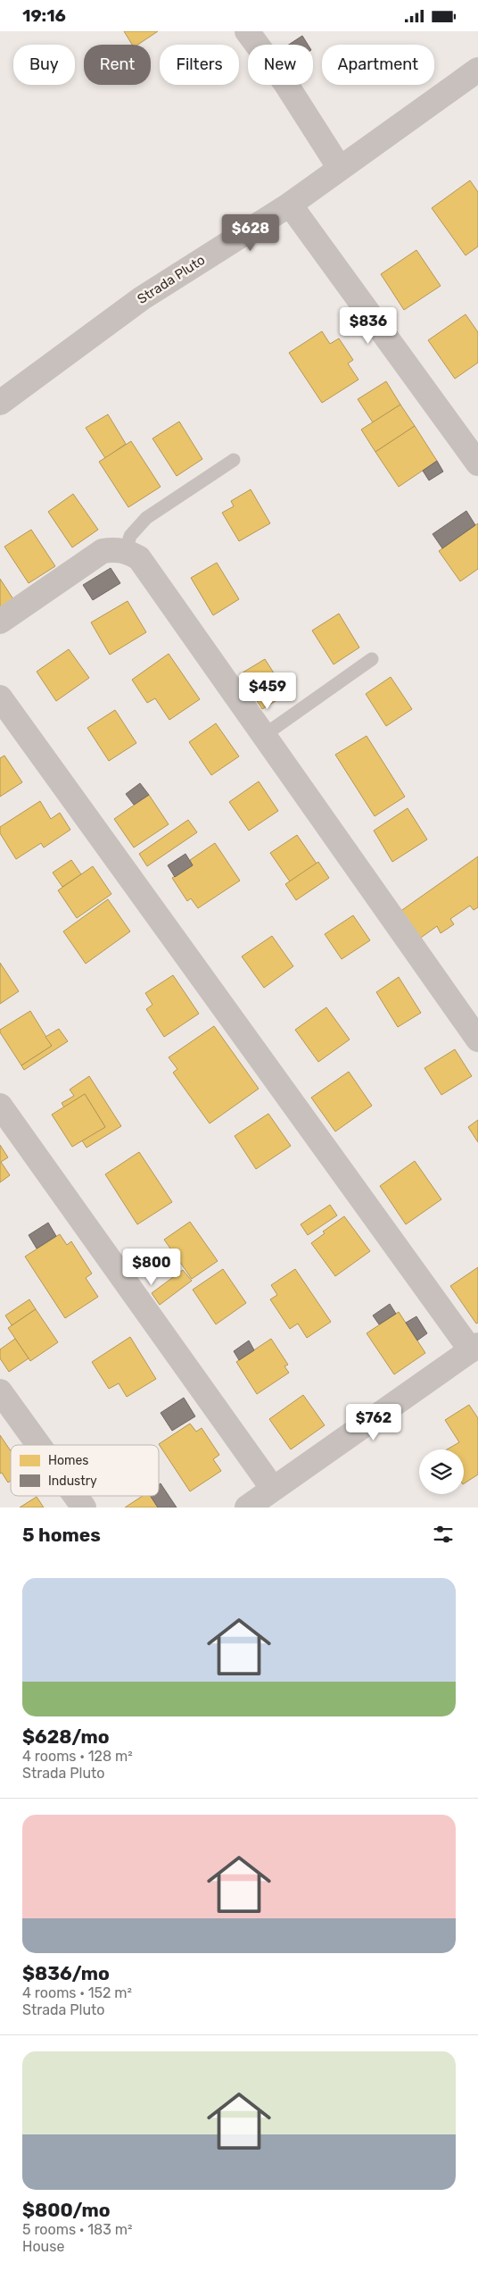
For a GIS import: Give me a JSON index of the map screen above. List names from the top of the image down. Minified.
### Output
{"streets":{"street":["Strada Pluto"]},"legend":["Homes","Industry"],"page":{"status":"19:16","chip":["Buy","Rent","Filters","New","Apartment"],"price":["$628","$836","$459","$800","$762"],"heading":"5 homes","list":[{"name":"$628/mo","note":"4 rooms · 128 m² · Strada Pluto"},{"name":"$836/mo","note":"4 rooms · 152 m² · Strada Pluto"},{"name":"$800/mo","note":"5 rooms · 183 m² · House"}]}}
